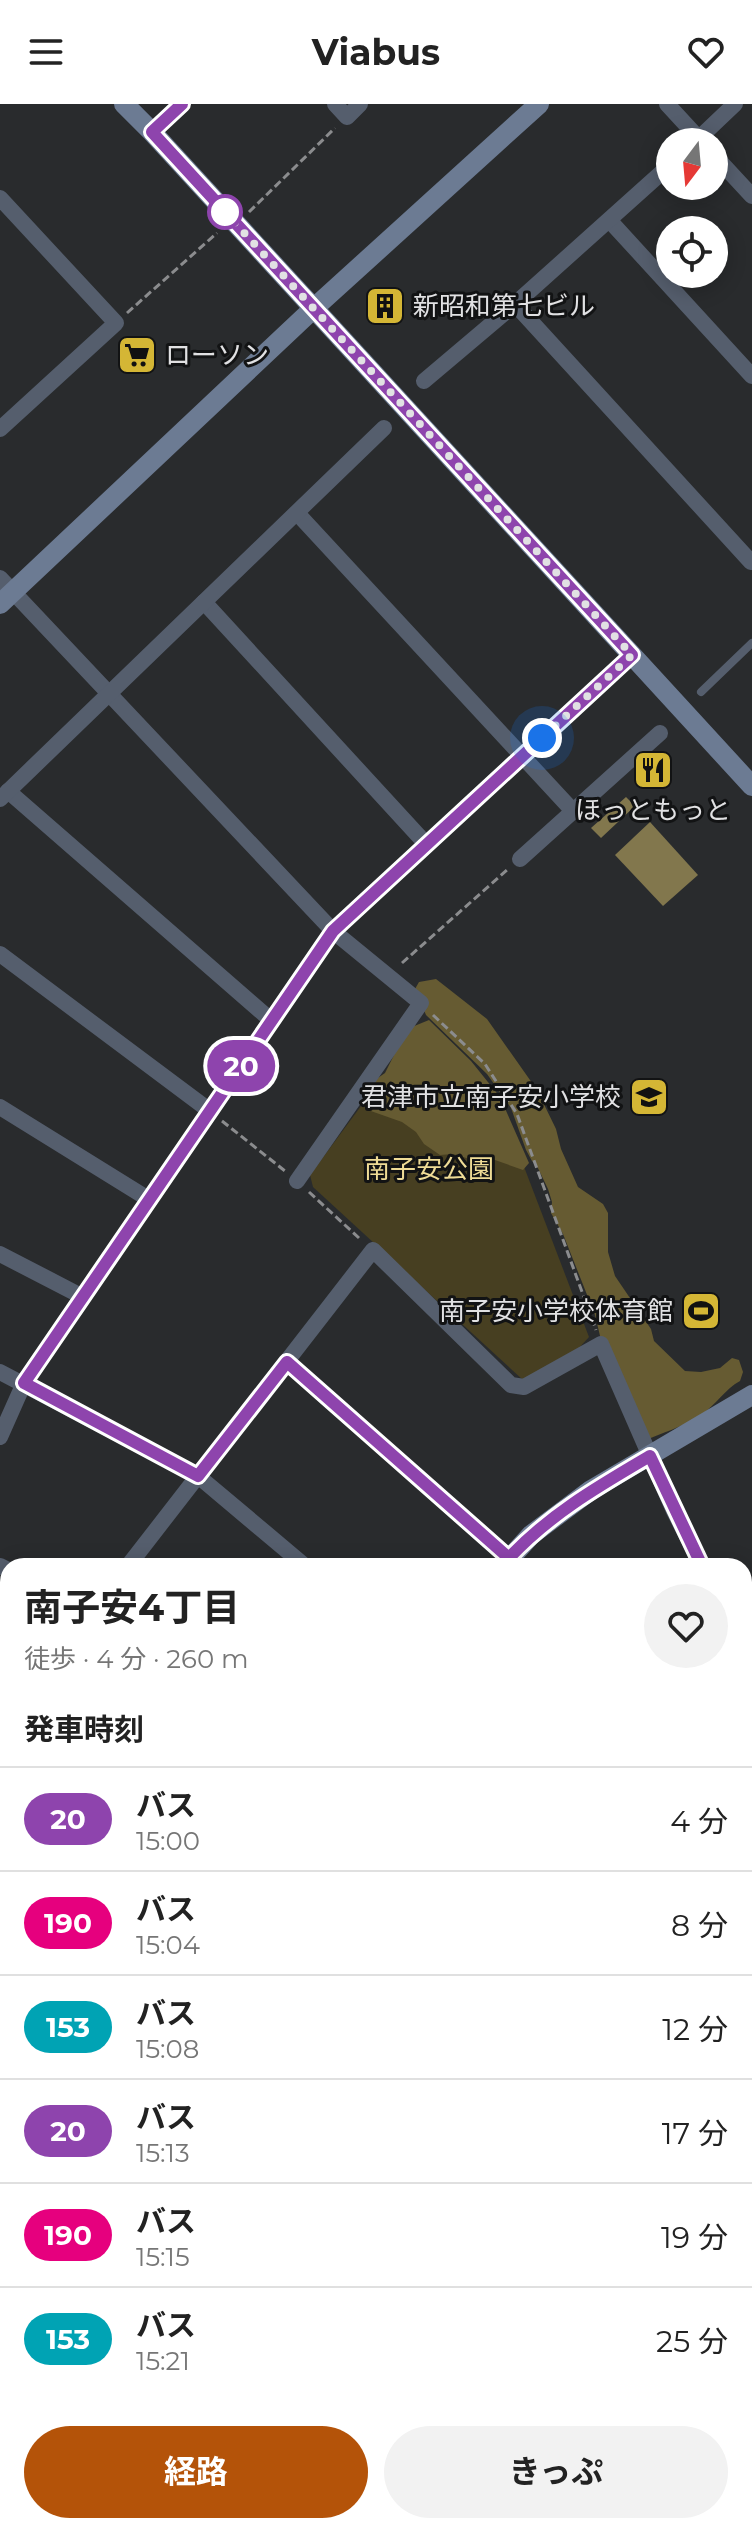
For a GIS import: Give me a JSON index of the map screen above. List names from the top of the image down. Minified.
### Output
{"parks":["南子安公園"],"places":{"building":["新昭和第七ビル"],"supermarket":["ローソン"],"restaurant":["ほっともっと"],"school or university":["君津市立南子安小学校"],"sports":["南子安小学校体育館"]},"lines":["bus line 20"],"north":"bottom","page":{"header":"Viabus","on_map":"20","heading":[["南子安4丁目","徒歩 · 4 分 · 260 m"],"発車時刻"],"list":[{"mark":"20","name":"バス","note":"15:00","value":"4 分"},{"mark":"190","name":"バス","note":"15:04","value":"8 分"},{"mark":"153","name":"バス","note":"15:08","value":"12 分"},{"mark":"20","name":"バス","note":"15:13","value":"17 分"},{"mark":"190","name":"バス","note":"15:15","value":"19 分"},{"mark":"153","name":"バス","note":"15:21","value":"25 分"}],"buttons":["経路","きっぷ"]}}
